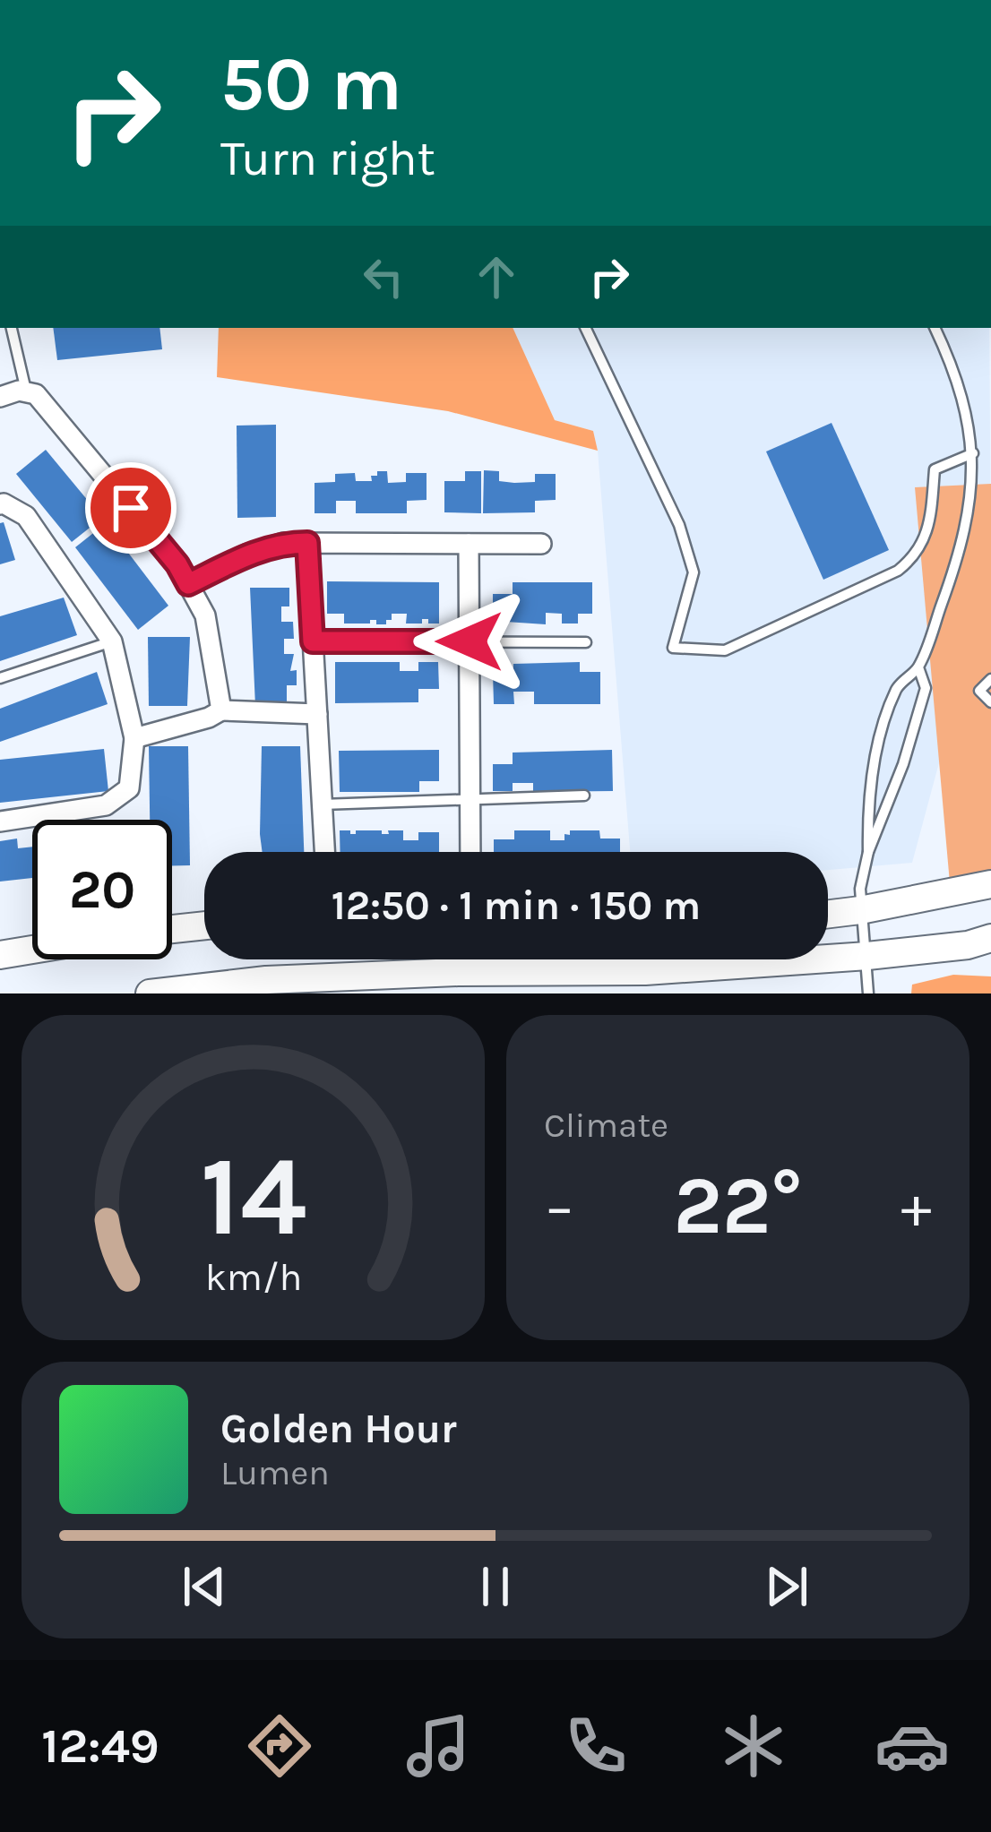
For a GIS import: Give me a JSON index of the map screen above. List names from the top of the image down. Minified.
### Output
{"page":{"turn":["50 m","Turn right"],"limit":"20","trip":"12:50 · 1 min · 150 m","tile":"Climate","heat":["−","22°","+"],"song":["Golden Hour","Lumen"],"tabs":"12:49","gauge":["14","km/h"]}}
